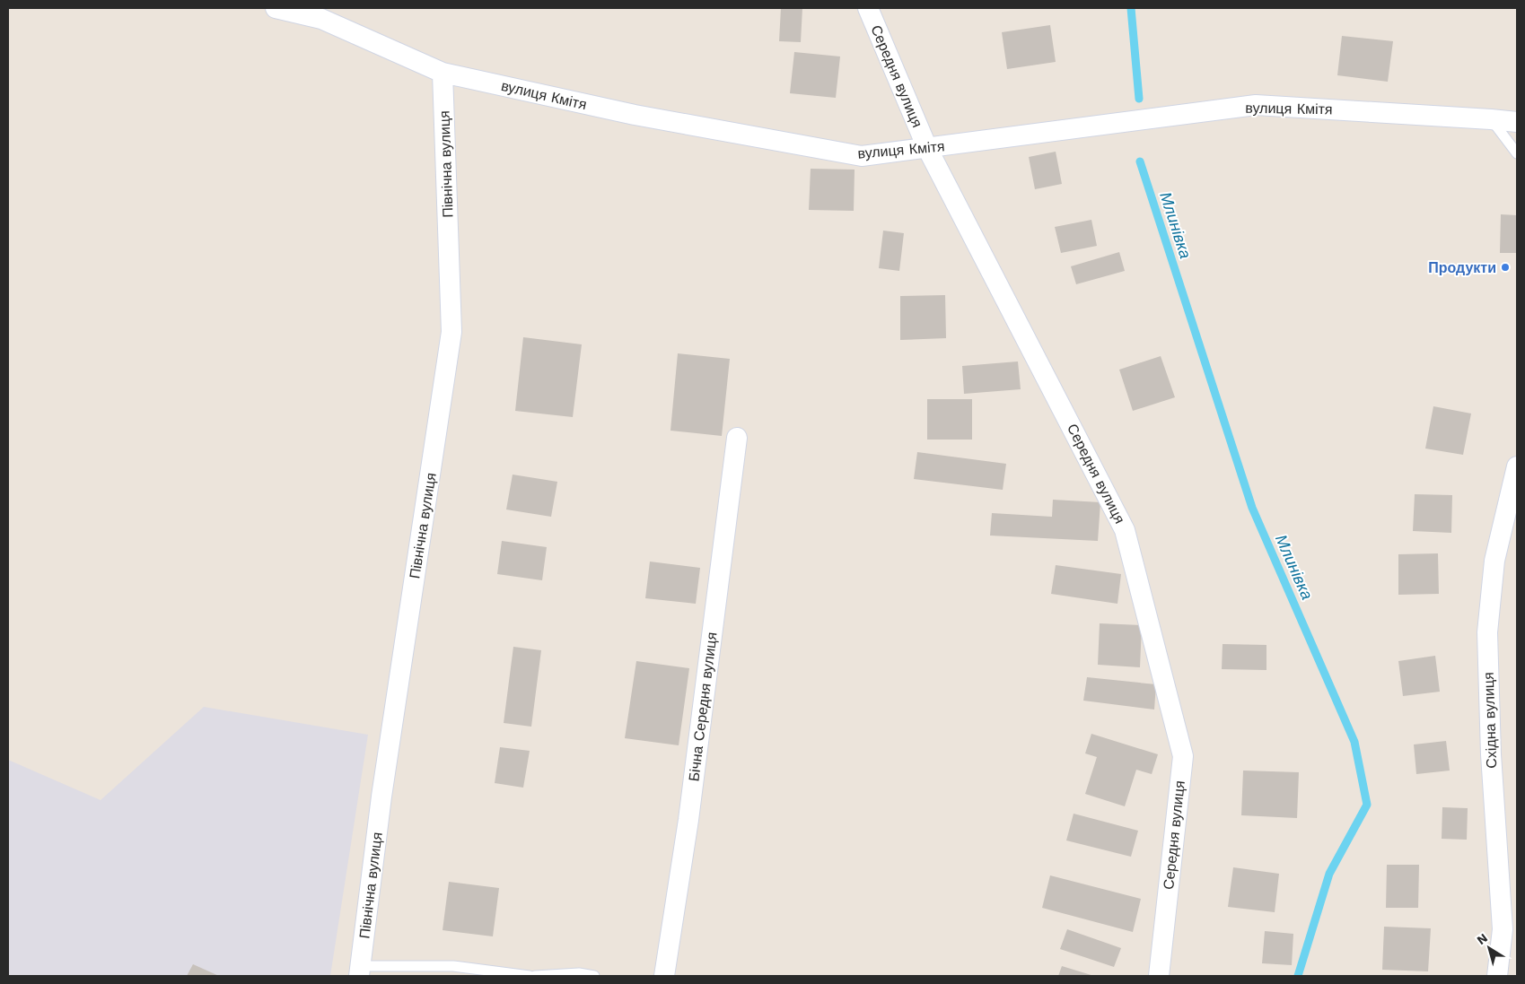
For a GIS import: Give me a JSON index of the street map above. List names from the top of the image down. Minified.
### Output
{"streets":{"street":["Середня вулиця","вулиця Кмітя","Північна вулиця","Бічна Середня вулиця","Східна вулиця"]},"crossings":[["Середня вулиця","вулиця Кмітя"],["вулиця Кмітя","Північна вулиця"]],"water":["Млинівка"],"places":["Продукти"],"north":"top left"}
